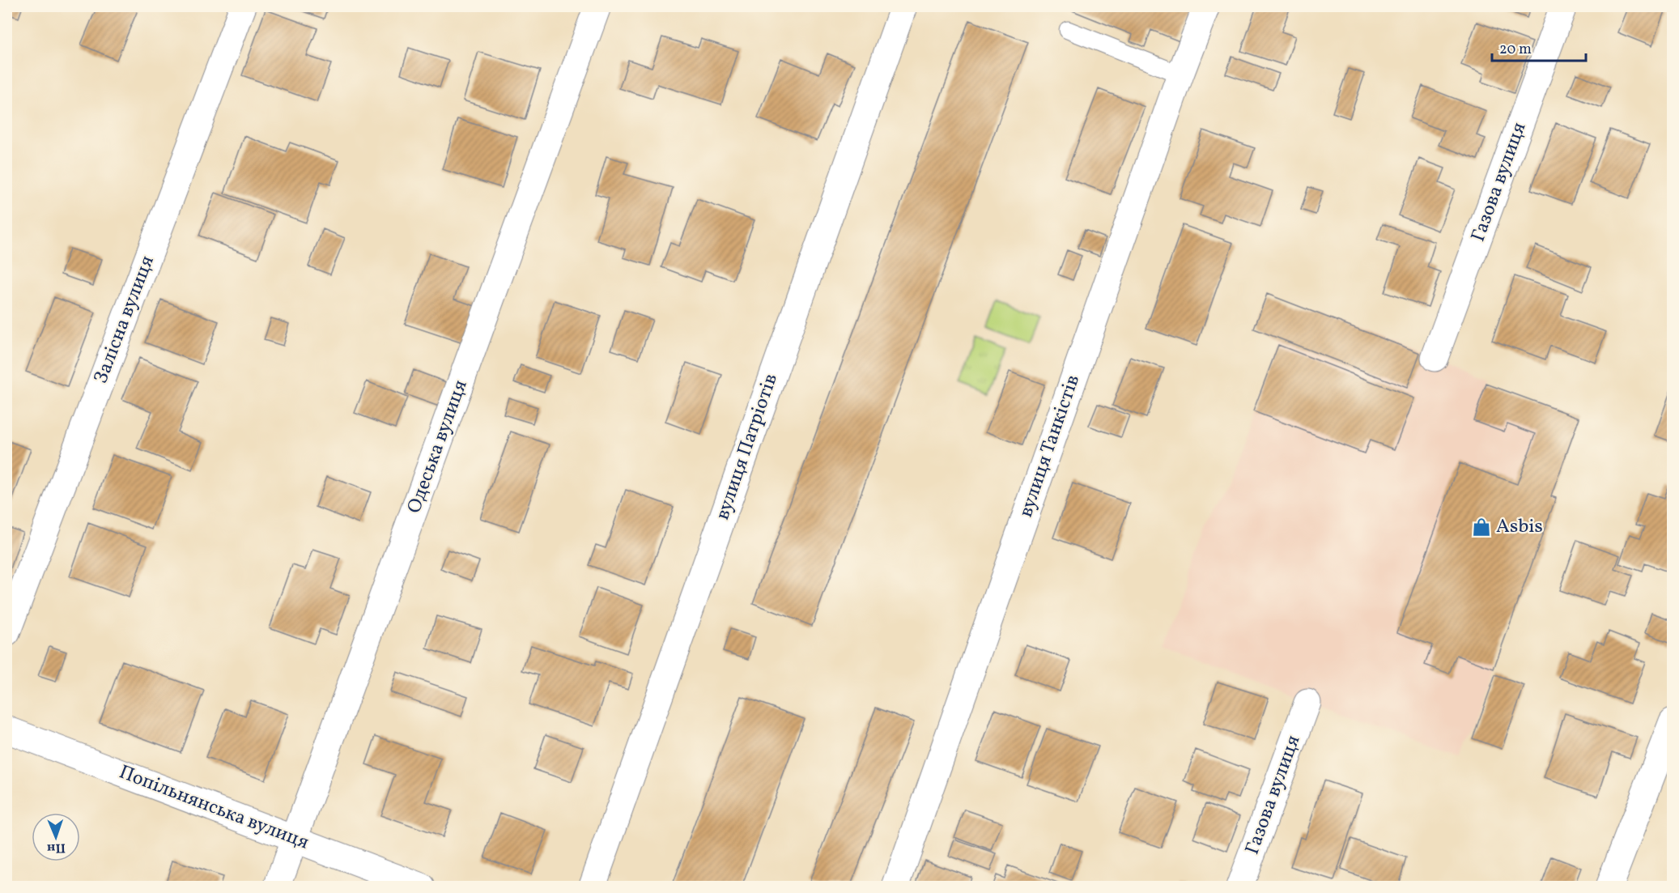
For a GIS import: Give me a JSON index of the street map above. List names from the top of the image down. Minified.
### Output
{"streets":{"street":["Газова вулиця","Залісна вулиця","вулиця Танкістів","Одеська вулиця","вулиця Патріотів","Попільнянська вулиця"]},"crossings":[["Одеська вулиця","Попільнянська вулиця"]],"places":{"shop":["Asbis"]},"scale_bar":"20 m","north":"bottom"}
